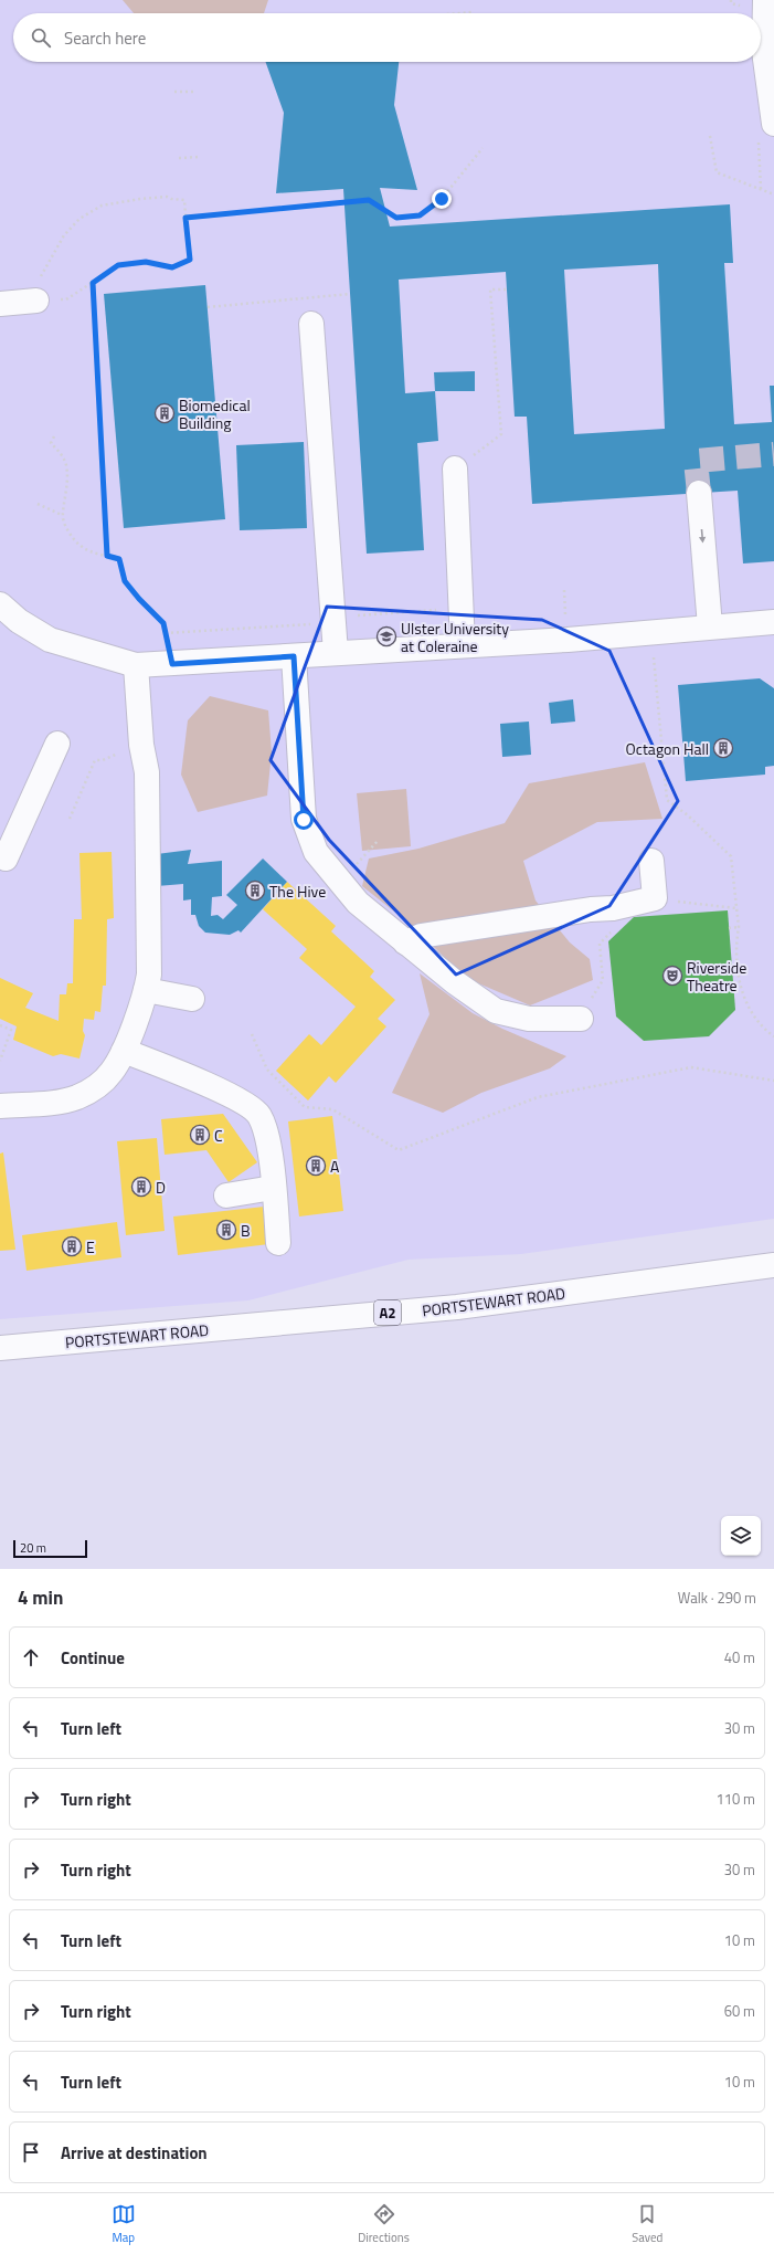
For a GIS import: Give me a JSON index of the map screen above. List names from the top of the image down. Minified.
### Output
{"streets":{"main road":["PORTSTEWART ROAD","A2"]},"places":{"building":["Biomedical Building","Octagon Hall","The Hive","C","A","D","B","E"],"school or university":["Ulster University at Coleraine"],"theatre":["Riverside Theatre"]},"scale_bar":"20 m","page":{"search":"Search here","scale":"20 m","heading":["4 min","Walk · 290 m"],"list":[["Continue","40 m"],["Turn left","30 m"],["Turn right","110 m"],["Turn right","30 m"],["Turn left","10 m"],["Turn right","60 m"],["Turn left","10 m"],"Arrive at destination"],"nav":["Map","Directions","Saved"]}}
